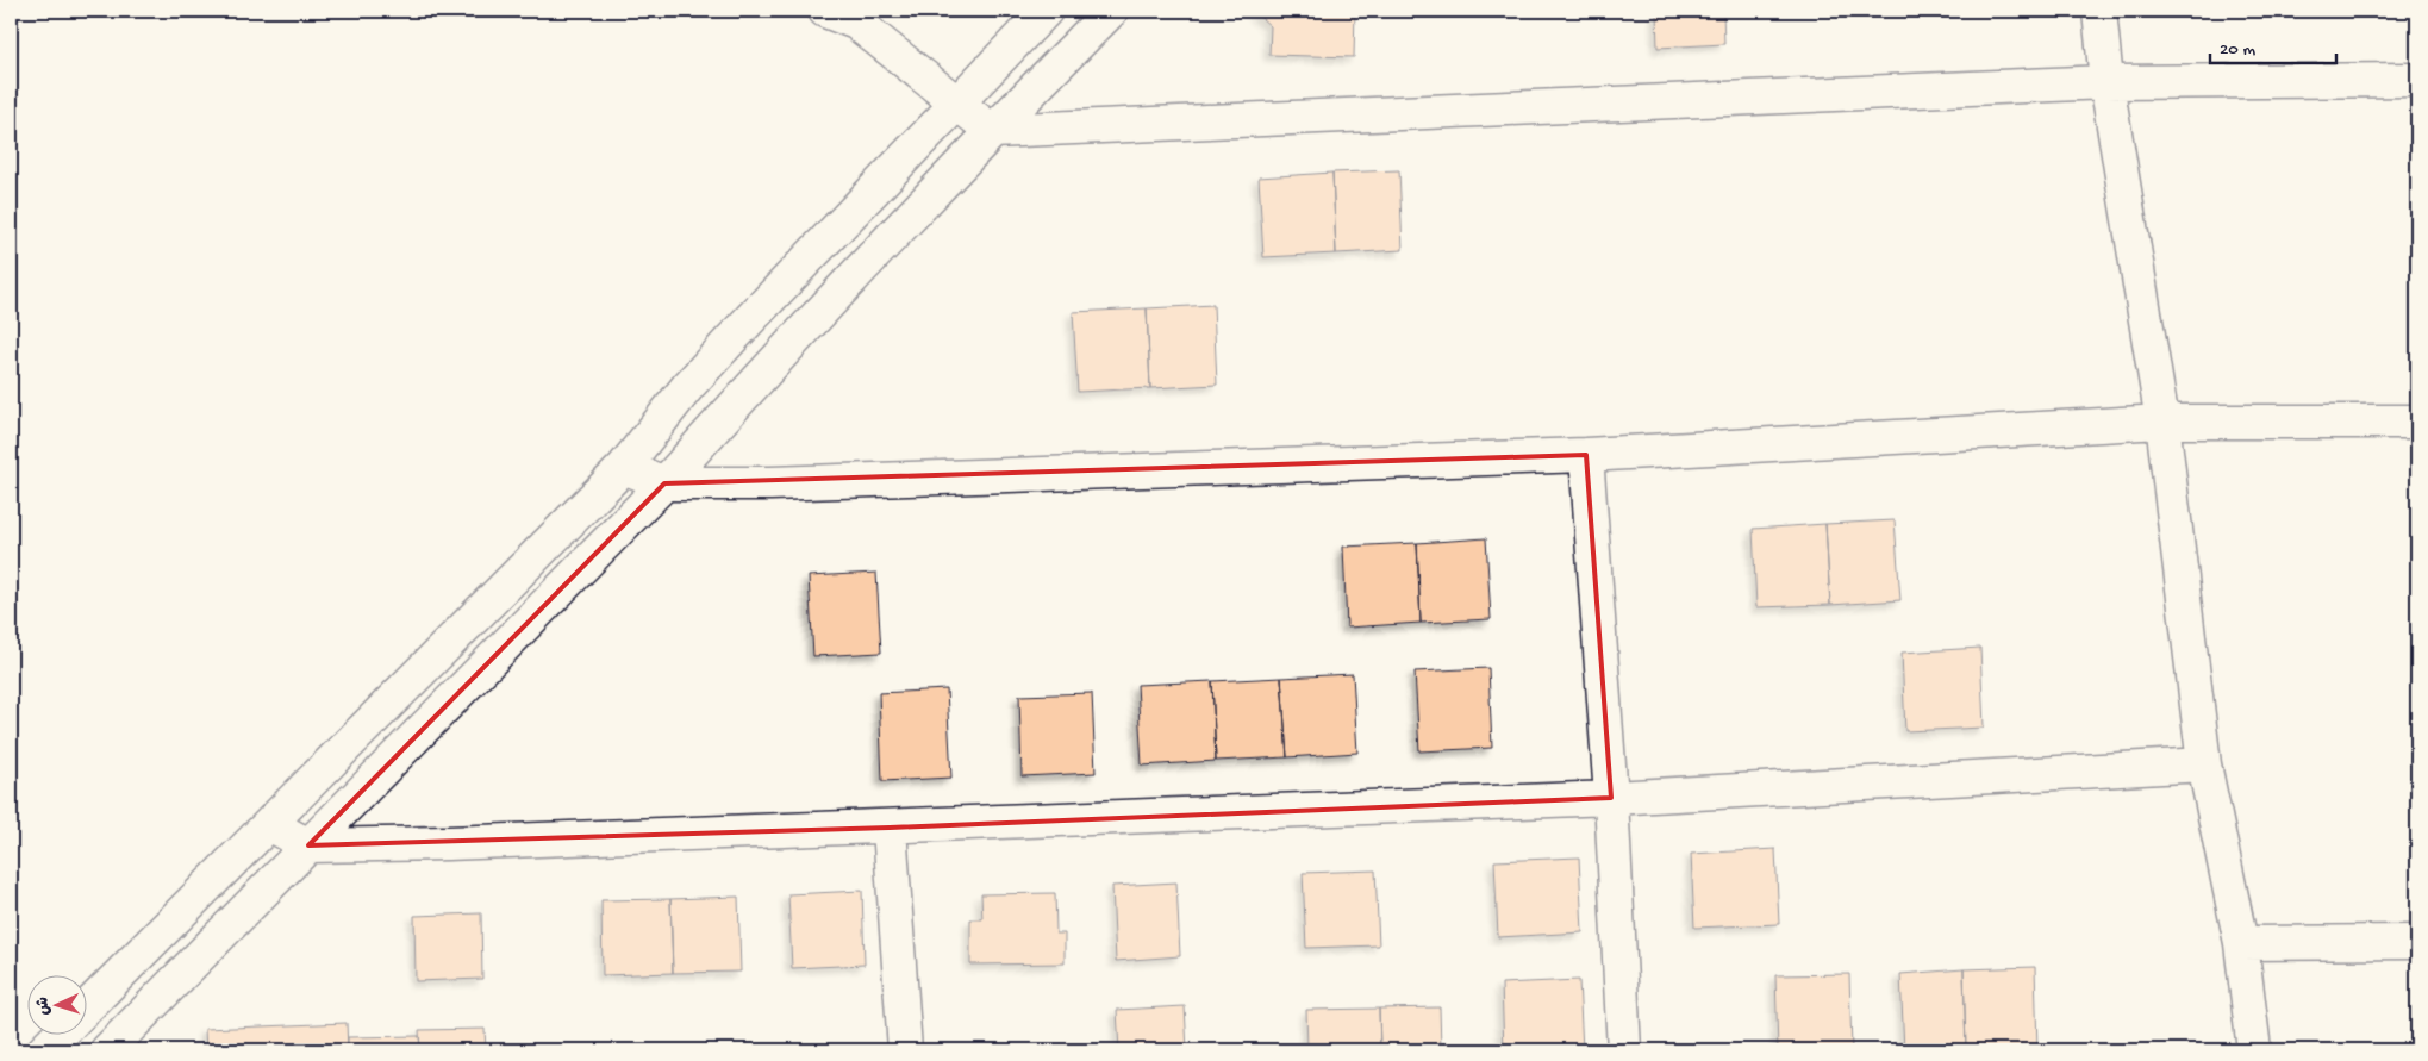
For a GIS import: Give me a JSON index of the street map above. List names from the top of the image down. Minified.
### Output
{"scale_bar":"20 m","north":"left"}
